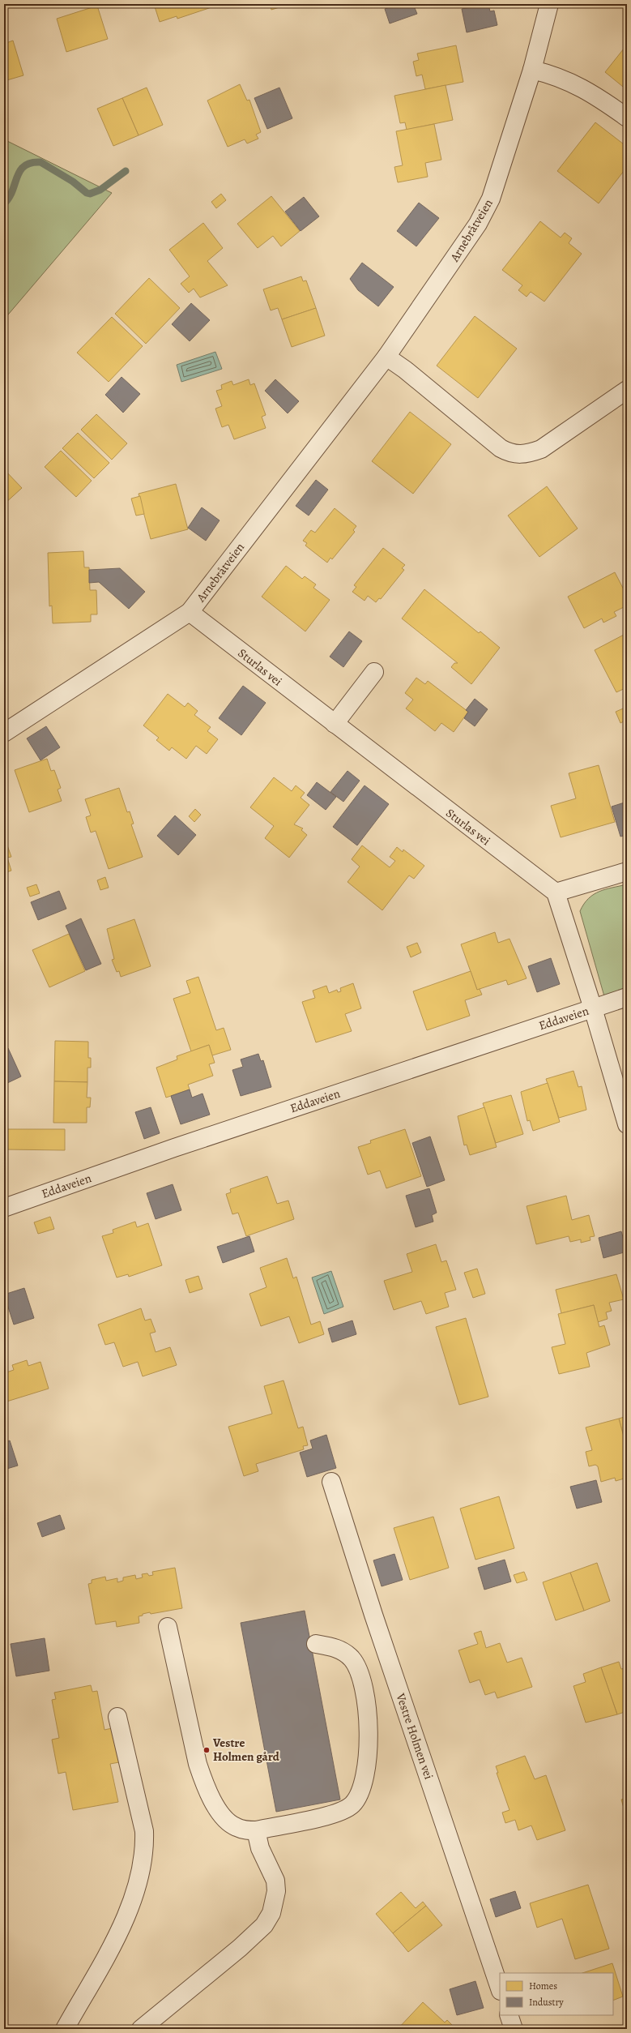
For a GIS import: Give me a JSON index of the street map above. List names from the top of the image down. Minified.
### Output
{"streets":{"street":["Arnebråtveien","Sturlas vei","Eddaveien","Vestre Holmen vei"]},"crossings":[["Arnebråtveien","Sturlas vei"]],"places":["Vestre Holmen gård"],"legend":["Homes","Industry"]}
